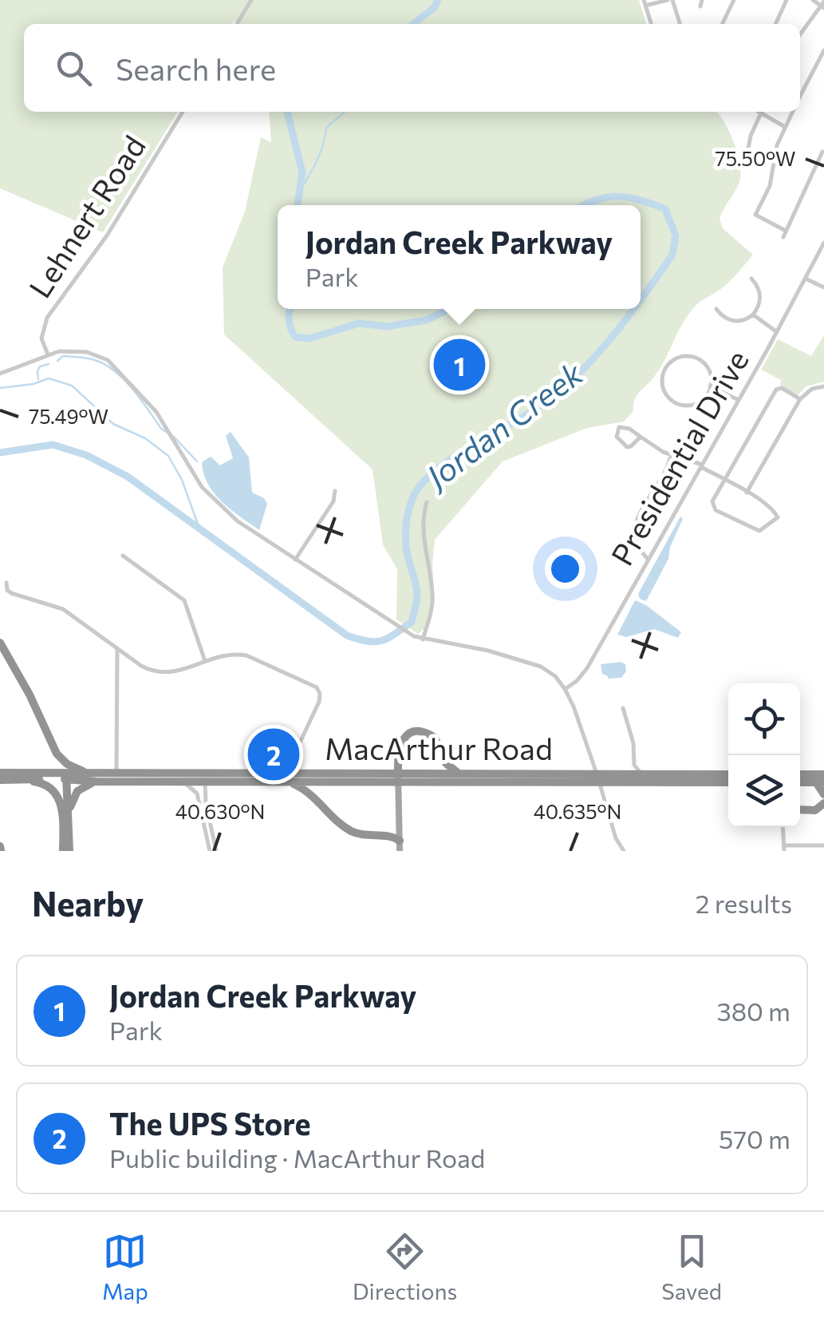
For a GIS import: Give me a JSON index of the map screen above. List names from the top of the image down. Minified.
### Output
{"streets":{"highway":["MacArthur Road"],"street":["Lehnert Road","Presidential Drive"]},"water":["Jordan Creek"],"page":{"search":"Search here","popup":["Jordan Creek Parkway","Park"],"pins":["1","2"],"heading":["Nearby","2 results"],"list":[{"mark":"1","name":"Jordan Creek Parkway","note":"Park","value":"380 m"},{"mark":"2","name":"The UPS Store","note":"Public building · MacArthur Road","value":"570 m"}],"nav":["Map","Directions","Saved"]},"coordinates":["75.50°W","75.49°W","40.630°N","40.635°N"]}
